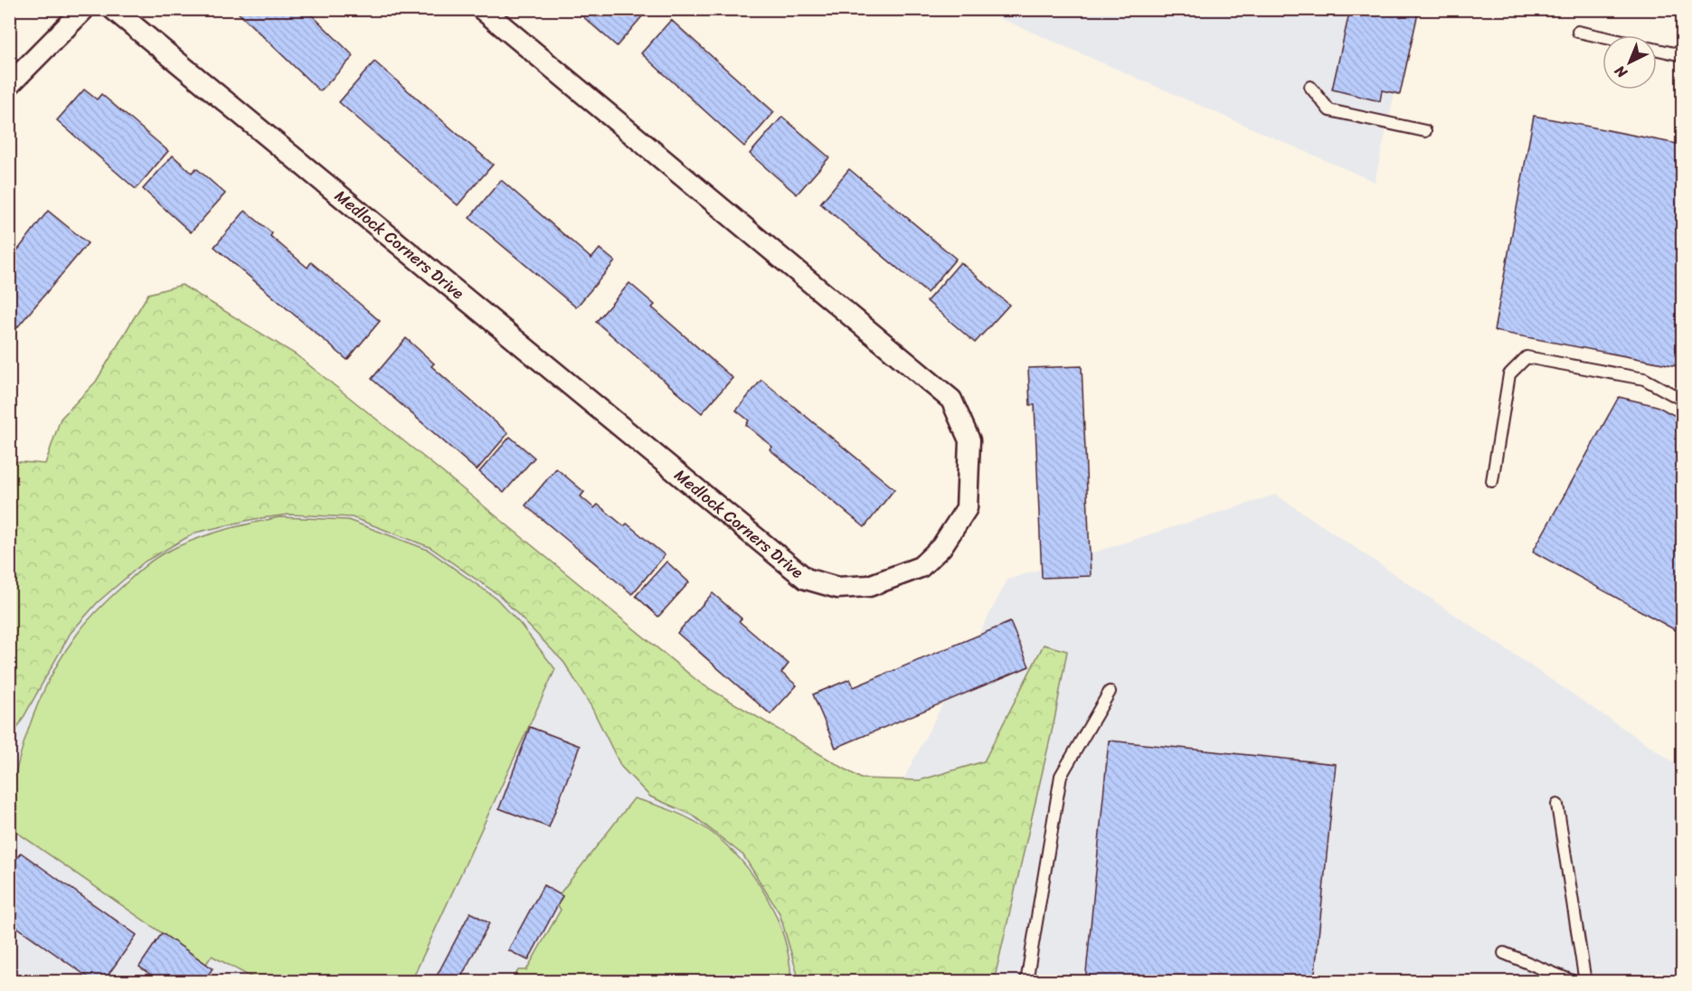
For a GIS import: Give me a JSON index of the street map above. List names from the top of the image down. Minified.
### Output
{"streets":{"street":["Medlock Corners Drive"]},"north":"bottom left"}
